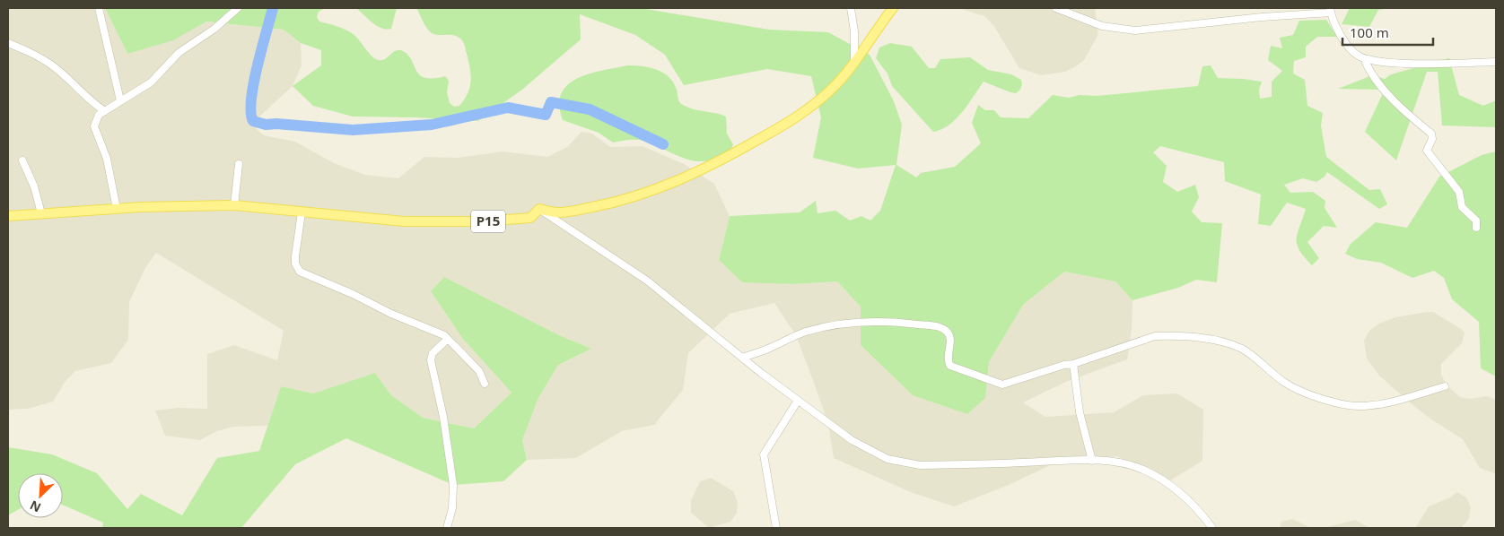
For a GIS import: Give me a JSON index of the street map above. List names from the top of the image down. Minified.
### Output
{"streets":{"main road":["P15"]},"scale_bar":"100 m","north":"bottom left"}
